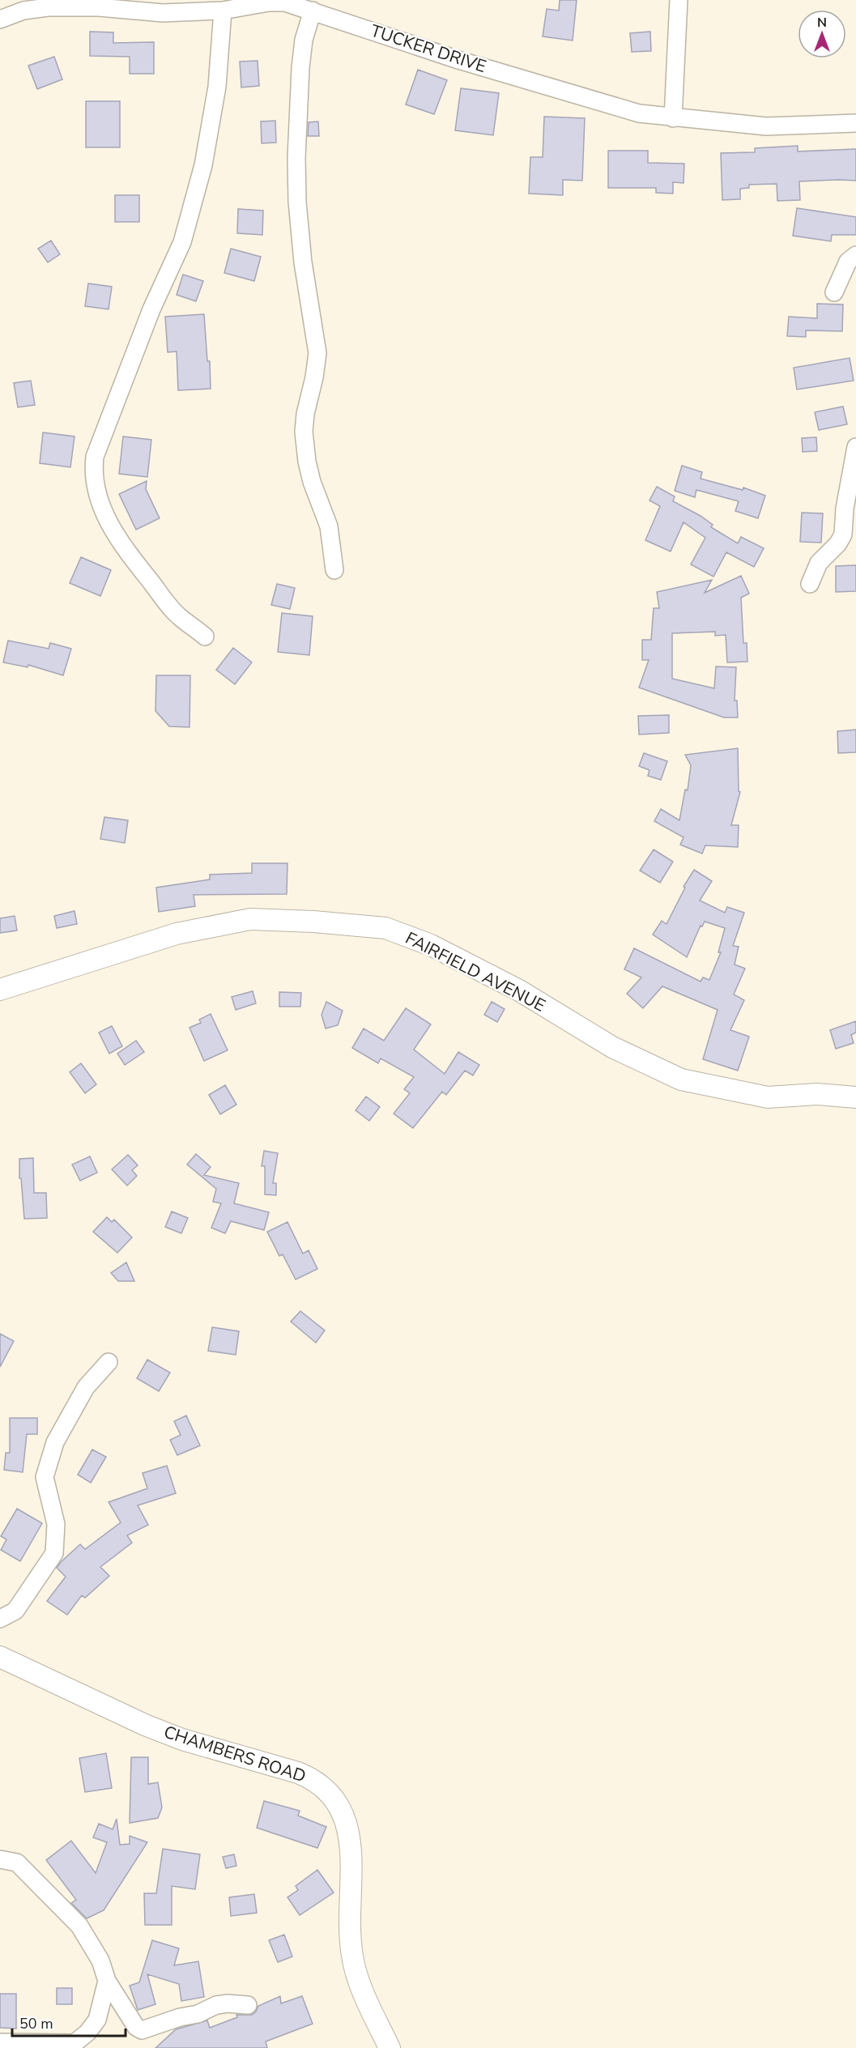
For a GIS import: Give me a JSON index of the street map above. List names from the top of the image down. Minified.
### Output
{"streets":{"street":["TUCKER DRIVE","FAIRFIELD AVENUE","CHAMBERS ROAD"]},"scale_bar":"50 m","north":"top"}
